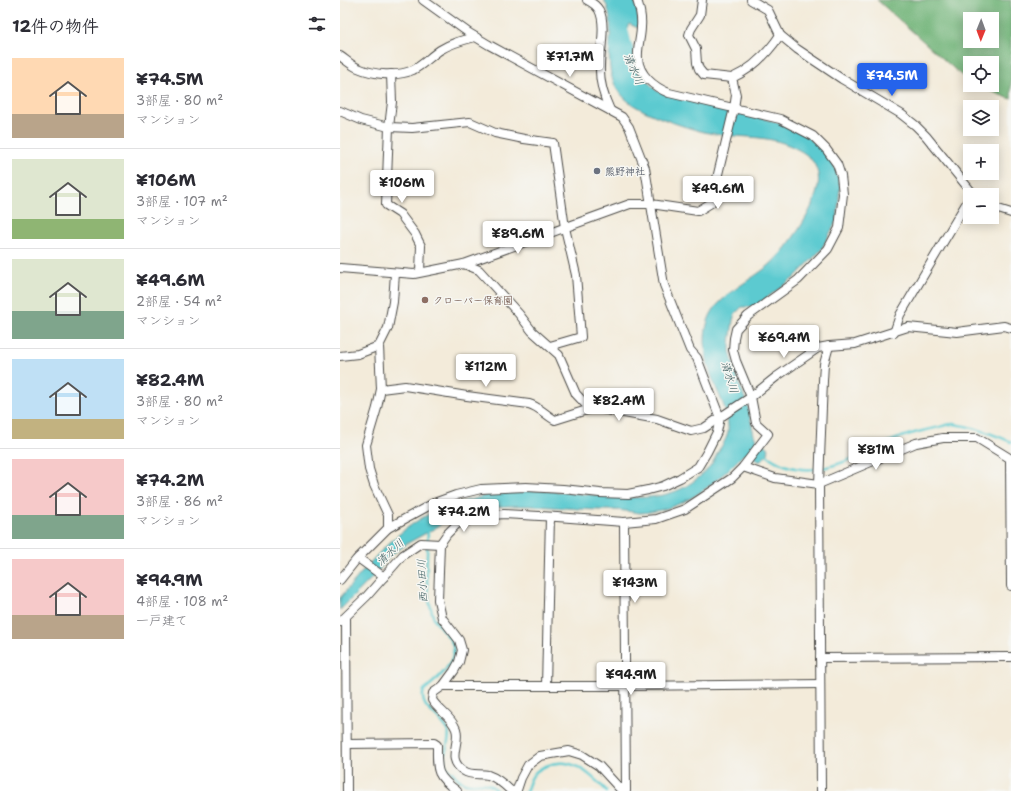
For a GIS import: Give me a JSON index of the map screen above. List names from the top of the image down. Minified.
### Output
{"water":["清水川","西小田川"],"places":["熊野神社","クローバー保育園"],"north":"bottom","page":{"heading":"12件の物件","map_buttons":["+","−"],"price":["¥71.7M","¥74.5M","¥106M","¥49.6M","¥89.6M","¥69.4M","¥112M","¥82.4M","¥81M","¥74.2M","¥143M","¥94.9M"],"list":[{"name":"¥74.5M","note":"3部屋 · 80 m² · マンション"},{"name":"¥106M","note":"3部屋 · 107 m² · マンション"},{"name":"¥49.6M","note":"2部屋 · 54 m² · マンション"},{"name":"¥82.4M","note":"3部屋 · 80 m² · マンション"},{"name":"¥74.2M","note":"3部屋 · 86 m² · マンション"},{"name":"¥94.9M","note":"4部屋 · 108 m² · 一戸建て"}]}}
